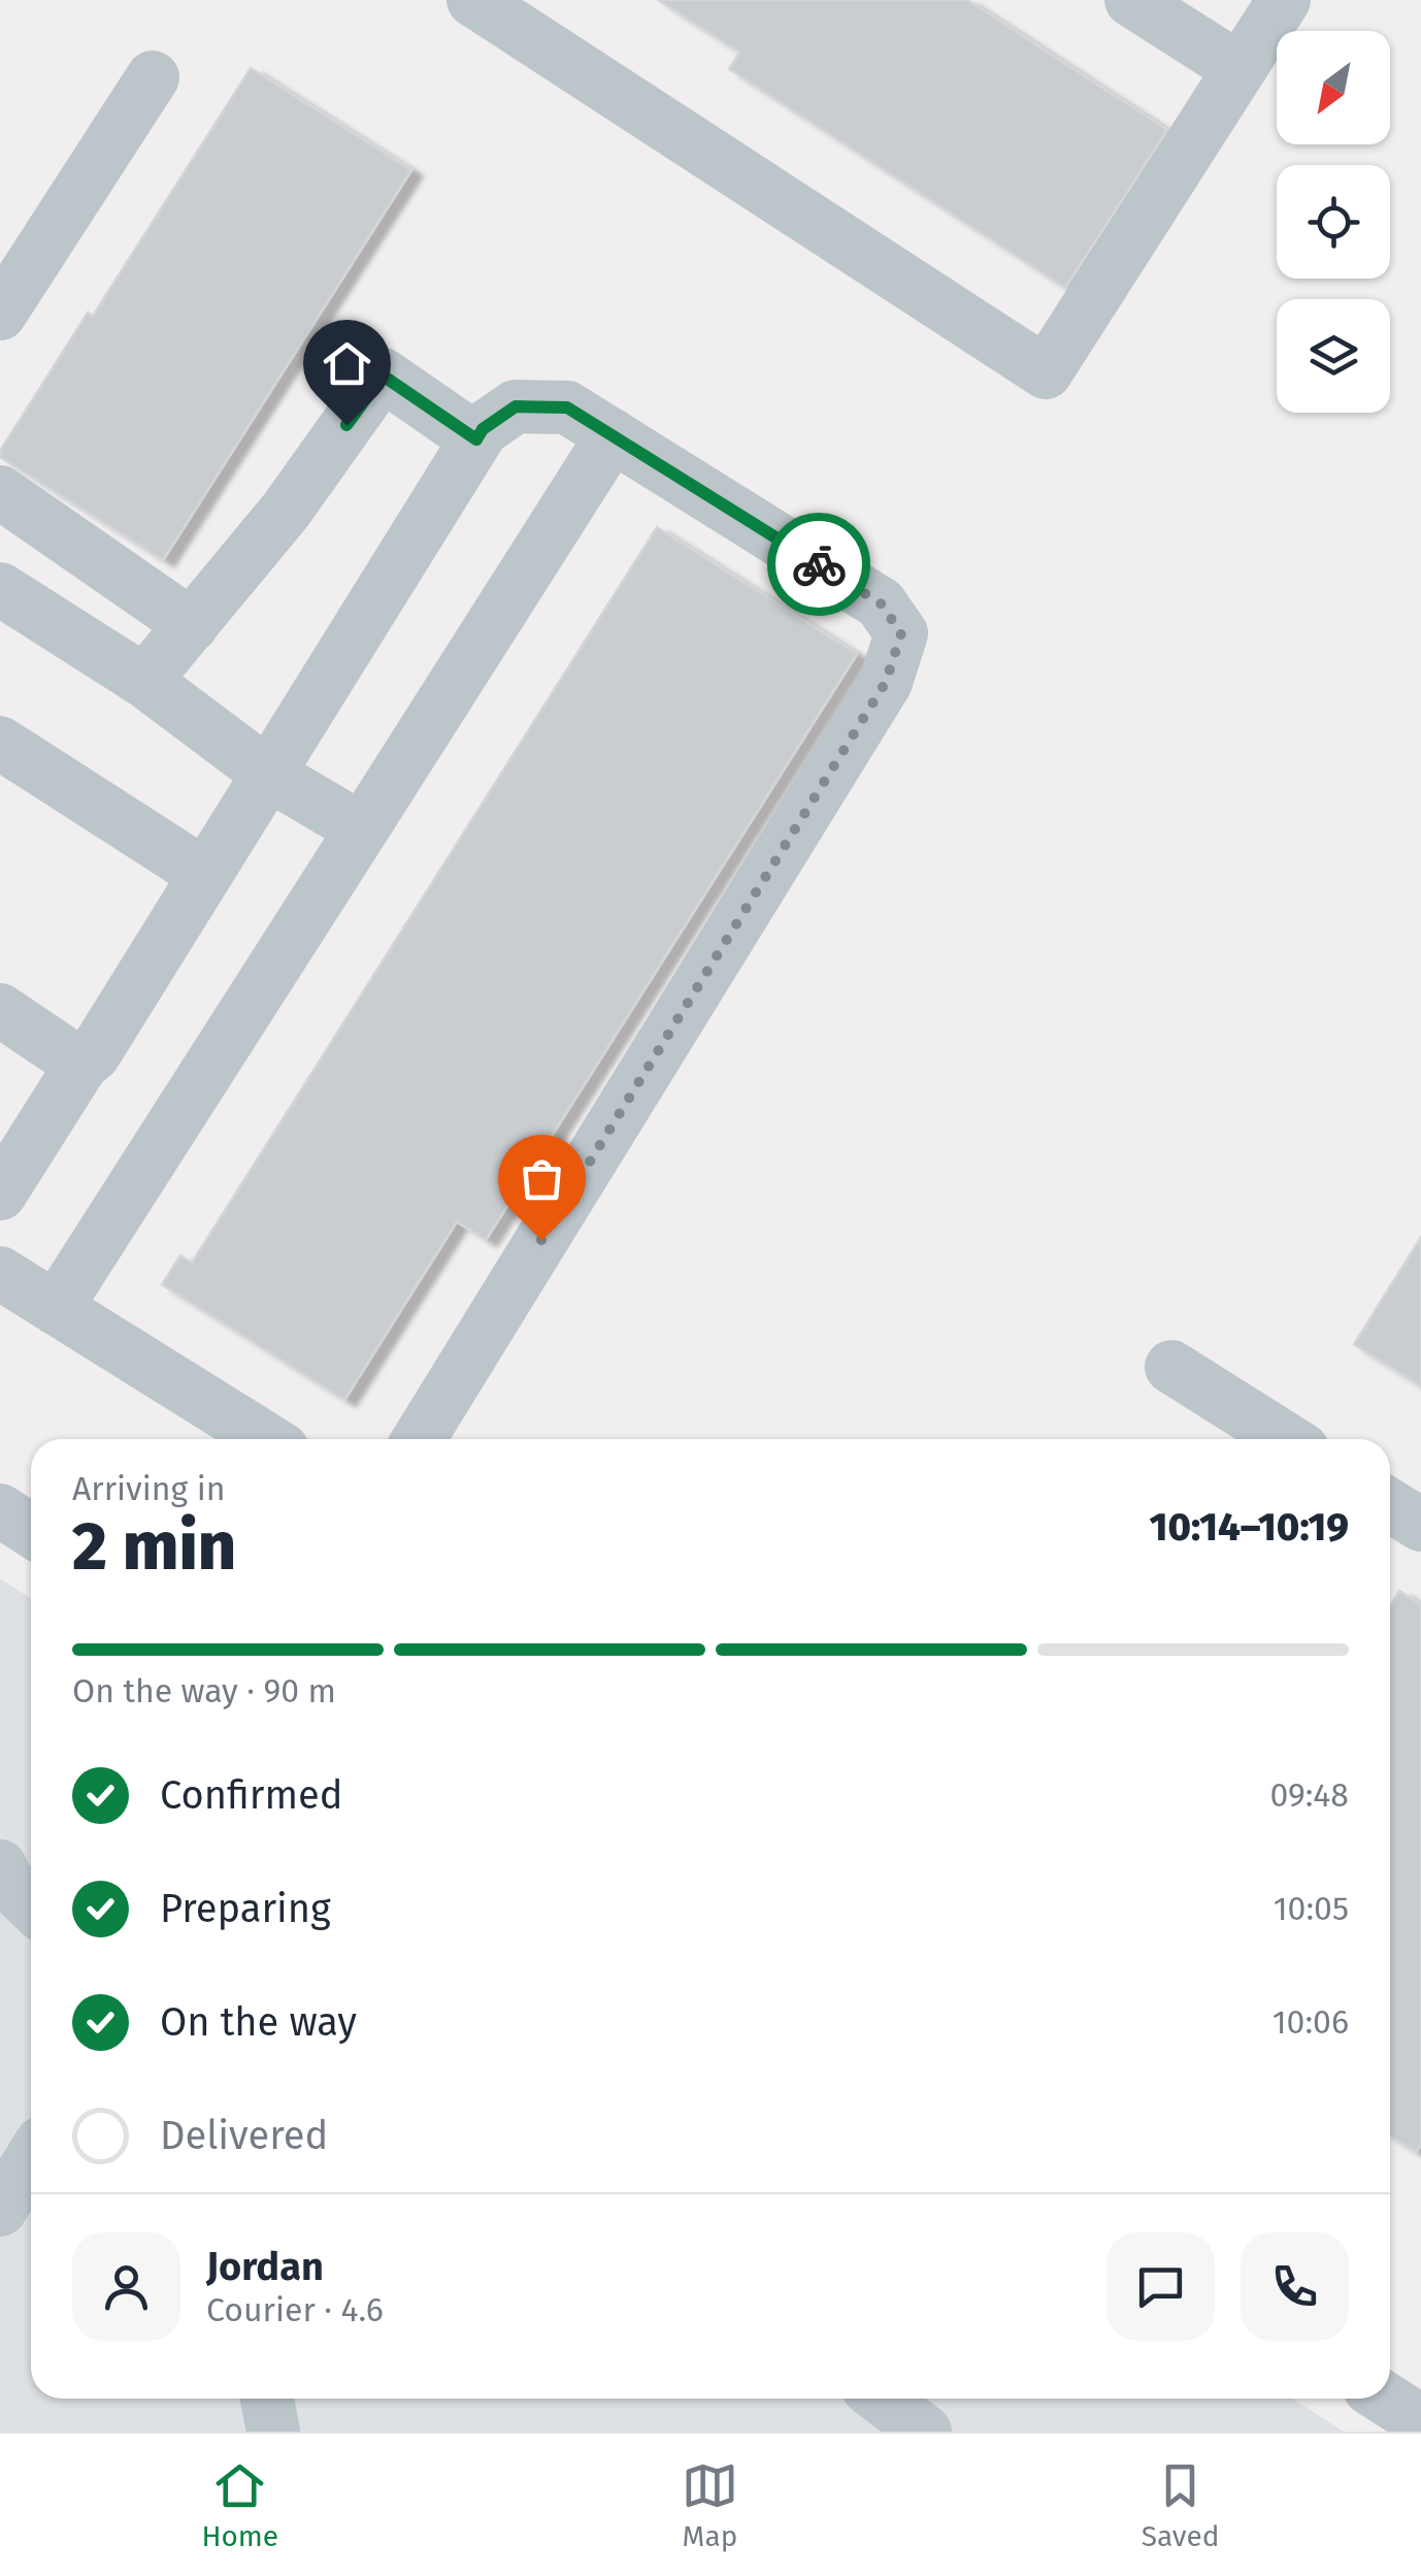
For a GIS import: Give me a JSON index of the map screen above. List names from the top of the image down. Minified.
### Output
{"north":"bottom left","page":{"heading":["2 min","Arriving in","10:14–10:19"],"panel":["Jordan","Courier · 4.6"],"bar":"On the way · 90 m","list":[["Confirmed","09:48"],["Preparing","10:05"],["On the way","10:06"],"Delivered"],"tabs":["Home","Map","Saved"]}}
